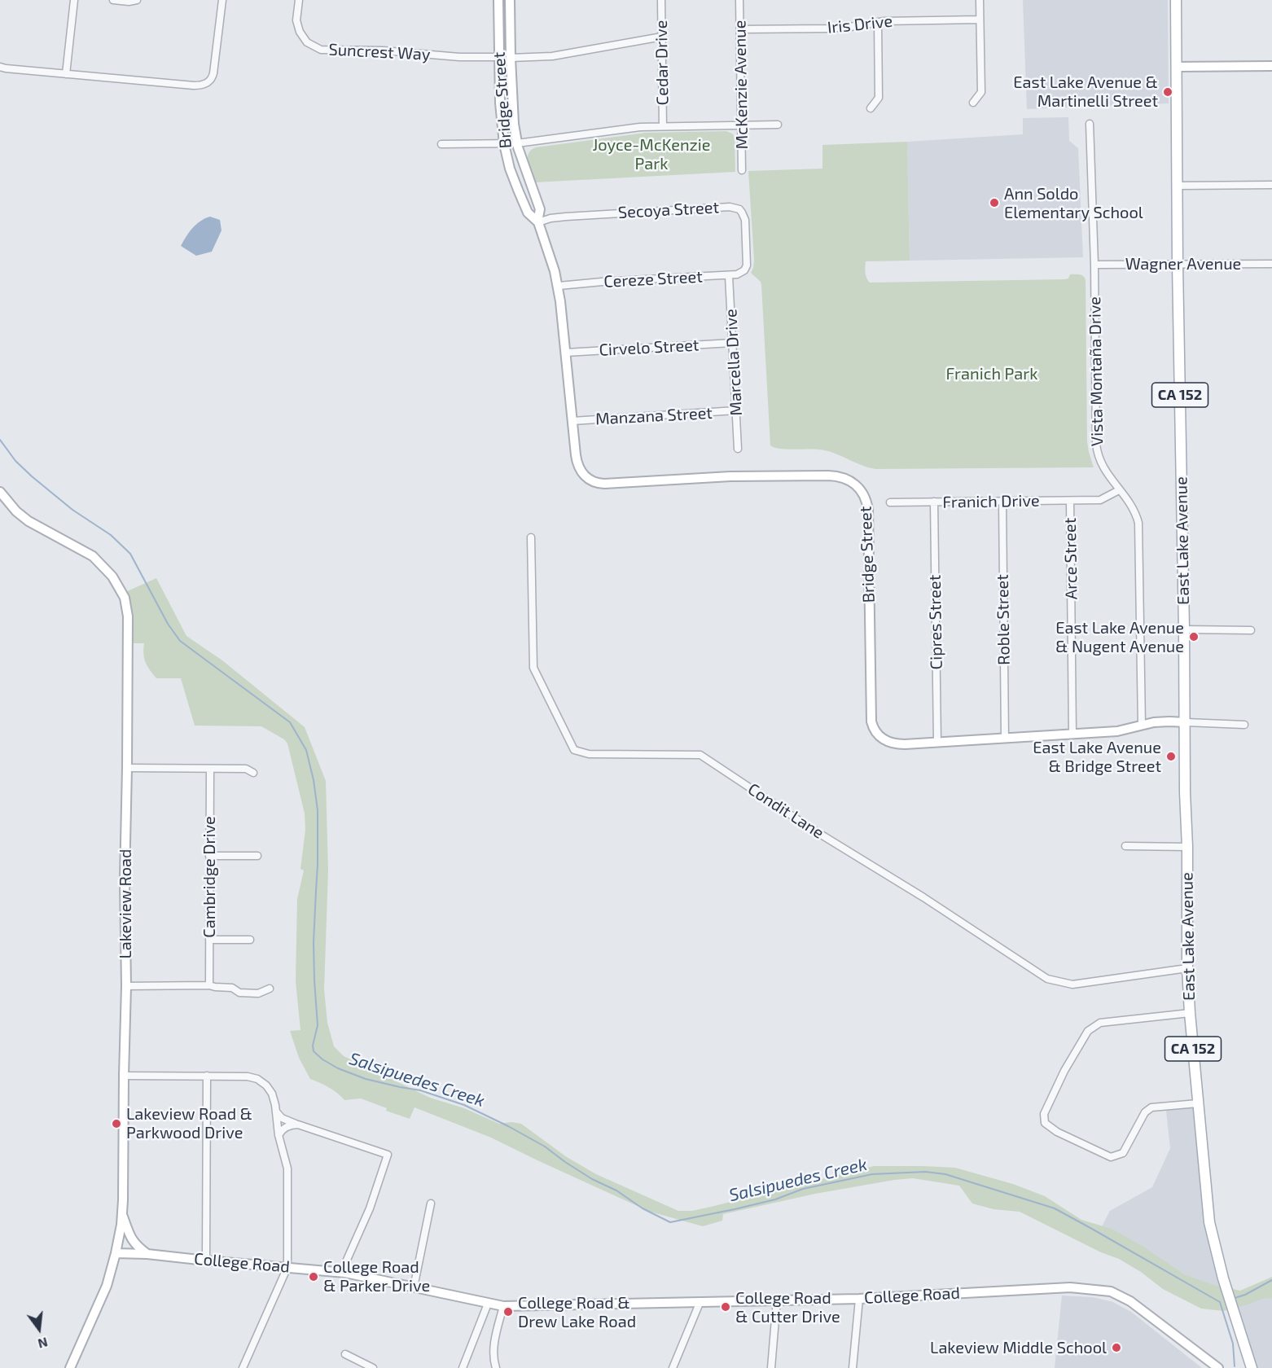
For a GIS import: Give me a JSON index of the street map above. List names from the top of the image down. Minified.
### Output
{"streets":{"main road":["CA 152","East Lake Avenue"],"street":["Iris Drive","Suncrest Way","Cedar Drive","McKenzie Avenue","Bridge Street","Secoya Street","Wagner Avenue","Cereze Street","Cirvelo Street","Marcella Drive","Vista Montaña Drive","Manzana Street","Franich Drive","Arce Street","Roble Street","Cipres Street","Condit Lane","Cambridge Drive","Lakeview Road","College Road"]},"crossings":[["Iris Drive","McKenzie Avenue"],["Suncrest Way","Bridge Street"],["Bridge Street","Secoya Street"],["Bridge Street","Cereze Street"],["Bridge Street","Cirvelo Street"],["Bridge Street","Vista Montaña Drive"],["Bridge Street","Manzana Street"],["Bridge Street","East Lake Avenue"],["Bridge Street","Arce Street"],["Bridge Street","Roble Street"],["Bridge Street","Cipres Street"],["Secoya Street","Cereze Street"],["Wagner Avenue","Vista Montaña Drive"],["Wagner Avenue","East Lake Avenue"],["Cereze Street","Marcella Drive"],["Cirvelo Street","Marcella Drive"],["Marcella Drive","Manzana Street"],["Vista Montaña Drive","Franich Drive"],["Franich Drive","Arce Street"],["Franich Drive","Roble Street"],["Franich Drive","Cipres Street"],["East Lake Avenue","Condit Lane"],["Lakeview Road","College Road"]],"water":["Salsipuedes Creek"],"parks":["Joyce-McKenzie Park","Franich Park"],"places":["East Lake Avenue & Martinelli Street","Ann Soldo Elementary School","East Lake Avenue & Nugent Avenue","East Lake Avenue & Bridge Street","Lakeview Road & Parkwood Drive","College Road & Parker Drive","College Road & Cutter Drive","College Road & Drew Lake Road","Lakeview Middle School"],"north":"bottom"}
